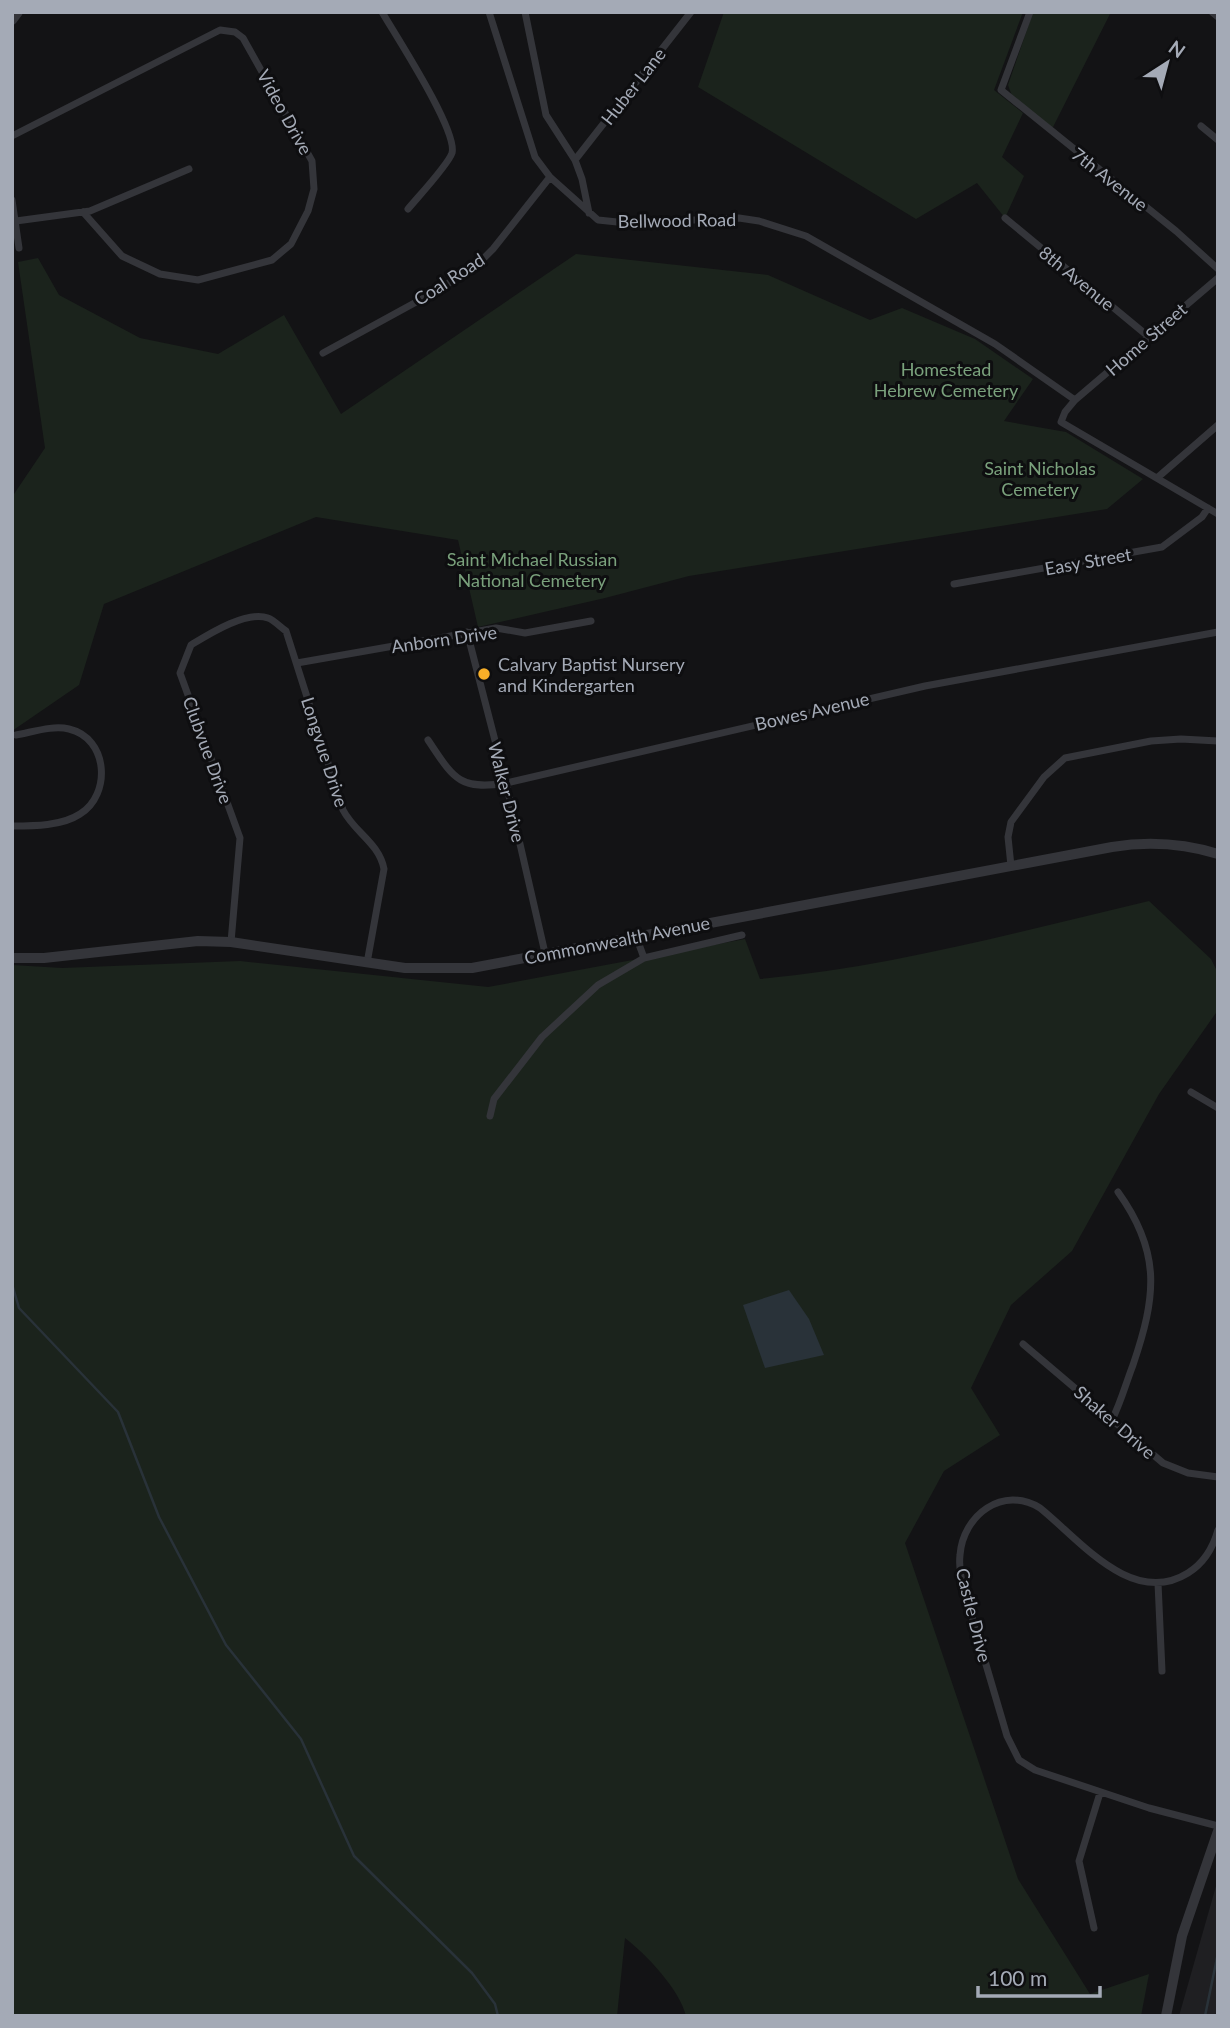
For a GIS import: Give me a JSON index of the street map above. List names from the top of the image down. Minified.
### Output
{"streets":{"street":["Huber Lane","Video Drive","7th Avenue","Bellwood Road","8th Avenue","Coal Road","Home Street","Easy Street","Anborn Drive","Bowes Avenue","Clubvue Drive","Longvue Drive","Walker Drive","Commonwealth Avenue","Shaker Drive","Castle Drive"]},"crossings":[["Bellwood Road","Coal Road"],["Bellwood Road","Home Street"],["8th Avenue","Home Street"],["Anborn Drive","Longvue Drive"],["Anborn Drive","Walker Drive"],["Bowes Avenue","Walker Drive"],["Clubvue Drive","Longvue Drive"],["Clubvue Drive","Commonwealth Avenue"],["Longvue Drive","Commonwealth Avenue"],["Walker Drive","Commonwealth Avenue"]],"parks":["Homestead Hebrew Cemetery","Saint Nicholas Cemetery","Saint Michael Russian National Cemetery"],"places":["Calvary Baptist Nursery and Kindergarten"],"scale_bar":"100 m","north":"top right"}
